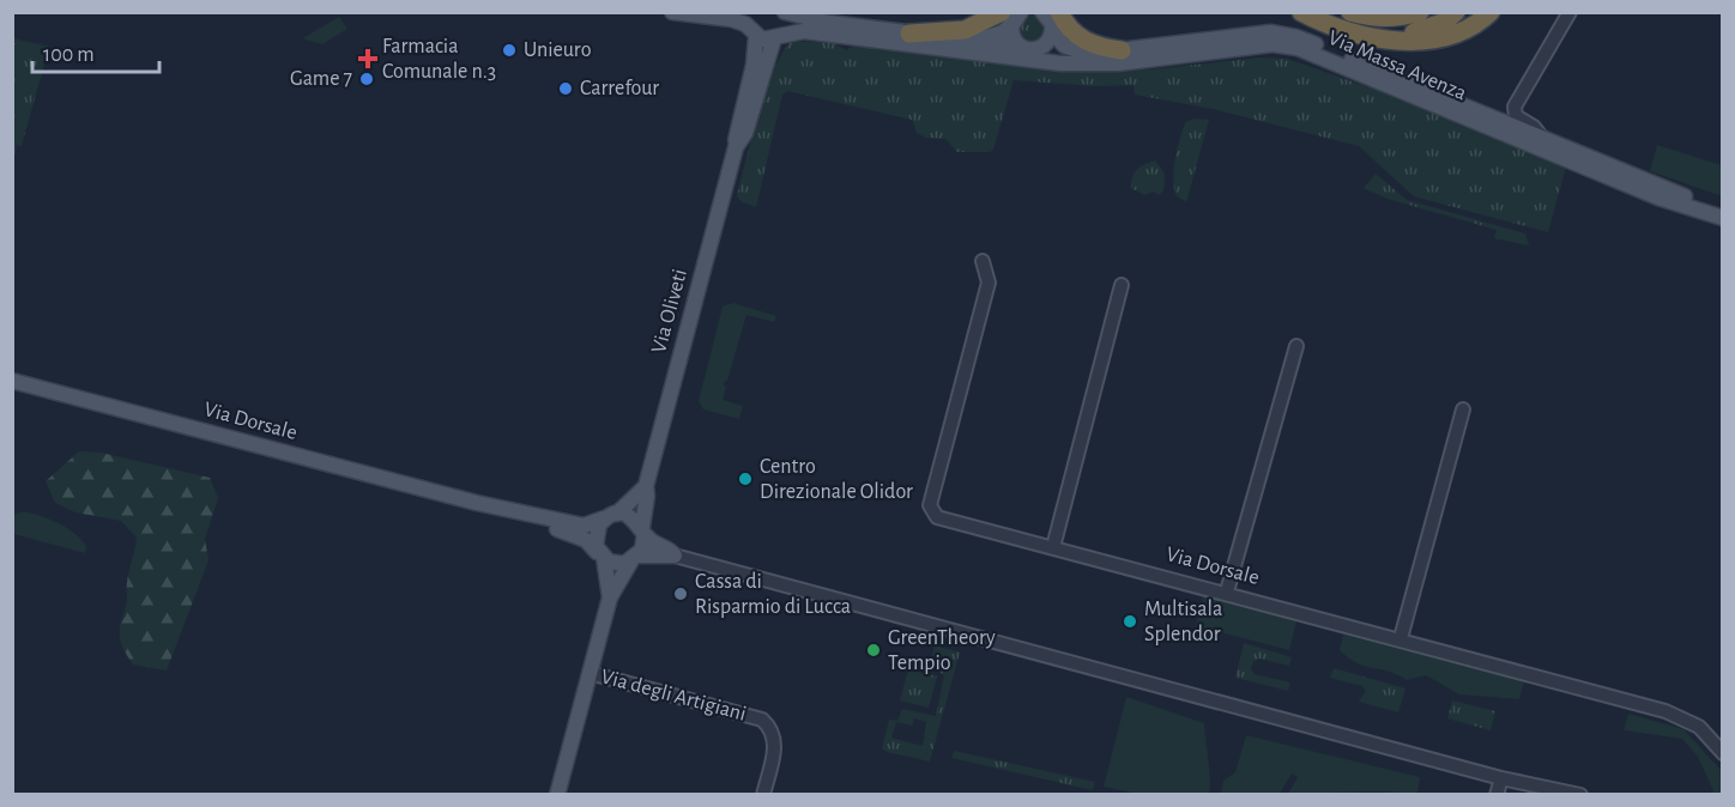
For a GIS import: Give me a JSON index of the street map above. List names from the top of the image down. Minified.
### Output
{"streets":{"main road":["Via Massa Avenza","Via Oliveti","Via Dorsale"],"street":["Via degli Artigiani"]},"crossings":[["Via Massa Avenza","Via Oliveti"],["Via Oliveti","Via Dorsale"]],"places":{"other":["Unieuro","Game 7","Carrefour","Centro Direzionale Olidor","Cassa di Risparmio di Lucca","Multisala Splendor","GreenTheory Tempio"],"health":["Farmacia Comunale n.3"]},"scale_bar":"100 m"}
